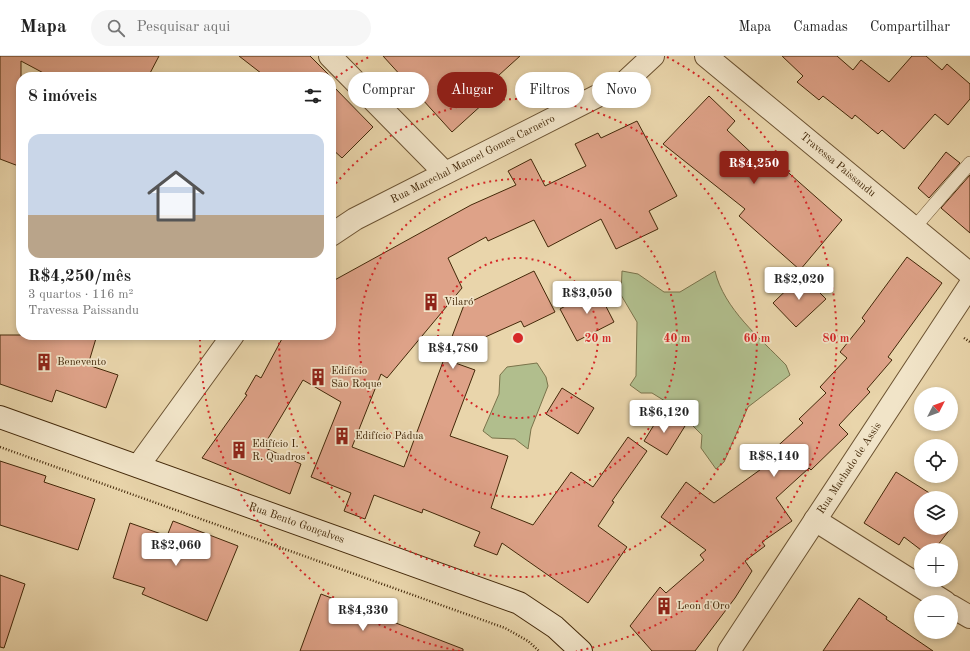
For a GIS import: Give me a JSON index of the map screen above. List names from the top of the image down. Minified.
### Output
{"streets":{"street":["Rua Marechal Manoel Gomes Carneiro","Travessa Paissandu","Rua Machado de Assis","Rua Bento Gonçalves"]},"places":{"building":["Vilaró","Benevento","Edifício São Roque","Edifício Pádua","Edifício I. R. Quadros","Leon d'Oro"]},"north":"top right","page":{"header":"Mapa","search":"Pesquisar aqui","nav":["Mapa","Camadas","Compartilhar"],"chip":["Comprar","Alugar","Filtros","Novo"],"heading":"8 imóveis","list":[{"name":"R$4,250/mês","note":"3 quartos · 116 m² · Travessa Paissandu"}],"price":["R$4,250","R$2,020","R$3,050","R$4,780","R$6,120","R$8,140","R$2,060","R$4,330"],"map_buttons":["+","−"]},"rings":["20 m","40 m","60 m","80 m"]}
